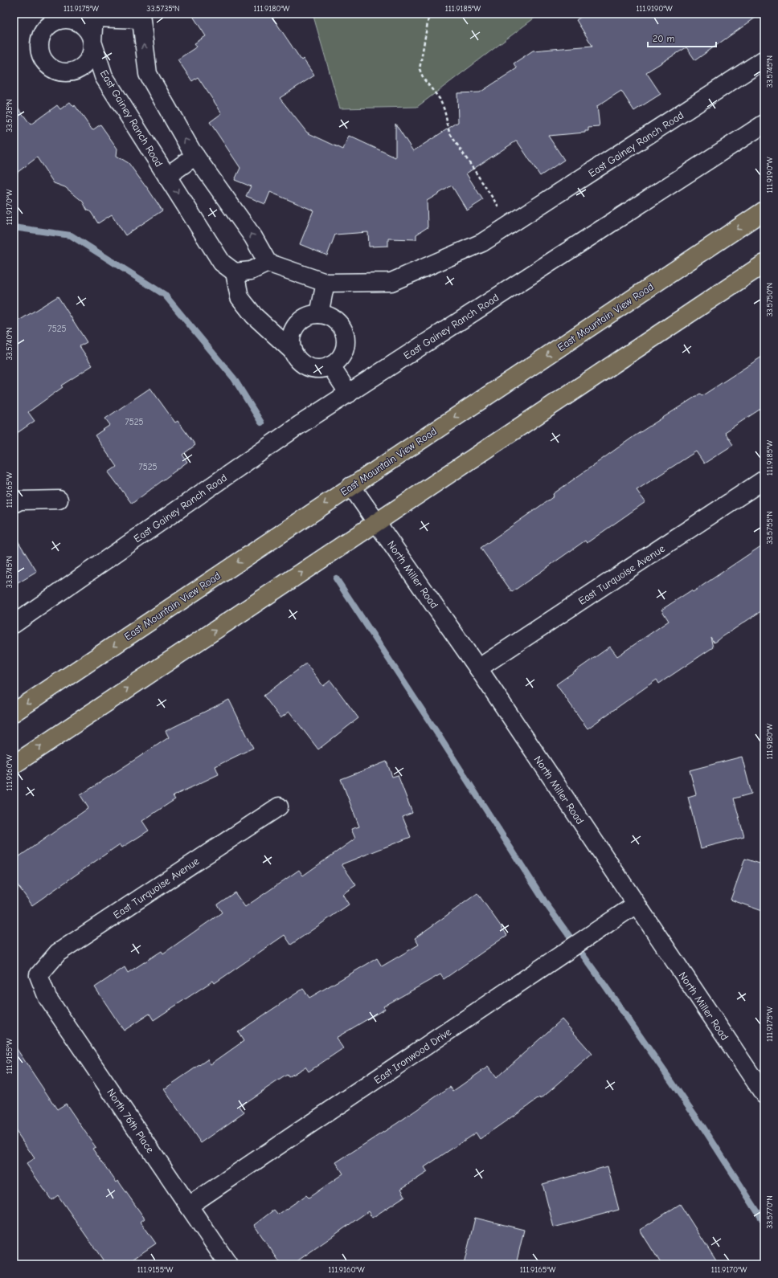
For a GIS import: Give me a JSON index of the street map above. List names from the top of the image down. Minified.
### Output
{"streets":{"main road":["East Mountain View Road"],"street":["East Gainey Ranch Road","North Miller Road","East Turquoise Avenue","East Ironwood Drive","North 76th Place"]},"crossings":[["East Mountain View Road","North Miller Road"],["North Miller Road","East Turquoise Avenue"],["North Miller Road","East Ironwood Drive"],["East Turquoise Avenue","North 76th Place"],["East Ironwood Drive","North 76th Place"]],"house_numbers":["7525","7525","7525"],"scale_bar":"20 m","coordinates":["111.9175°W","33.5735°N","111.9180°W","111.9185°W","111.9190°W","33.5745°N","111.9170°W","33.5750°N","33.5740°N","111.9165°W","33.5755°N","111.9160°W","111.9155°W","33.5770°N"]}
